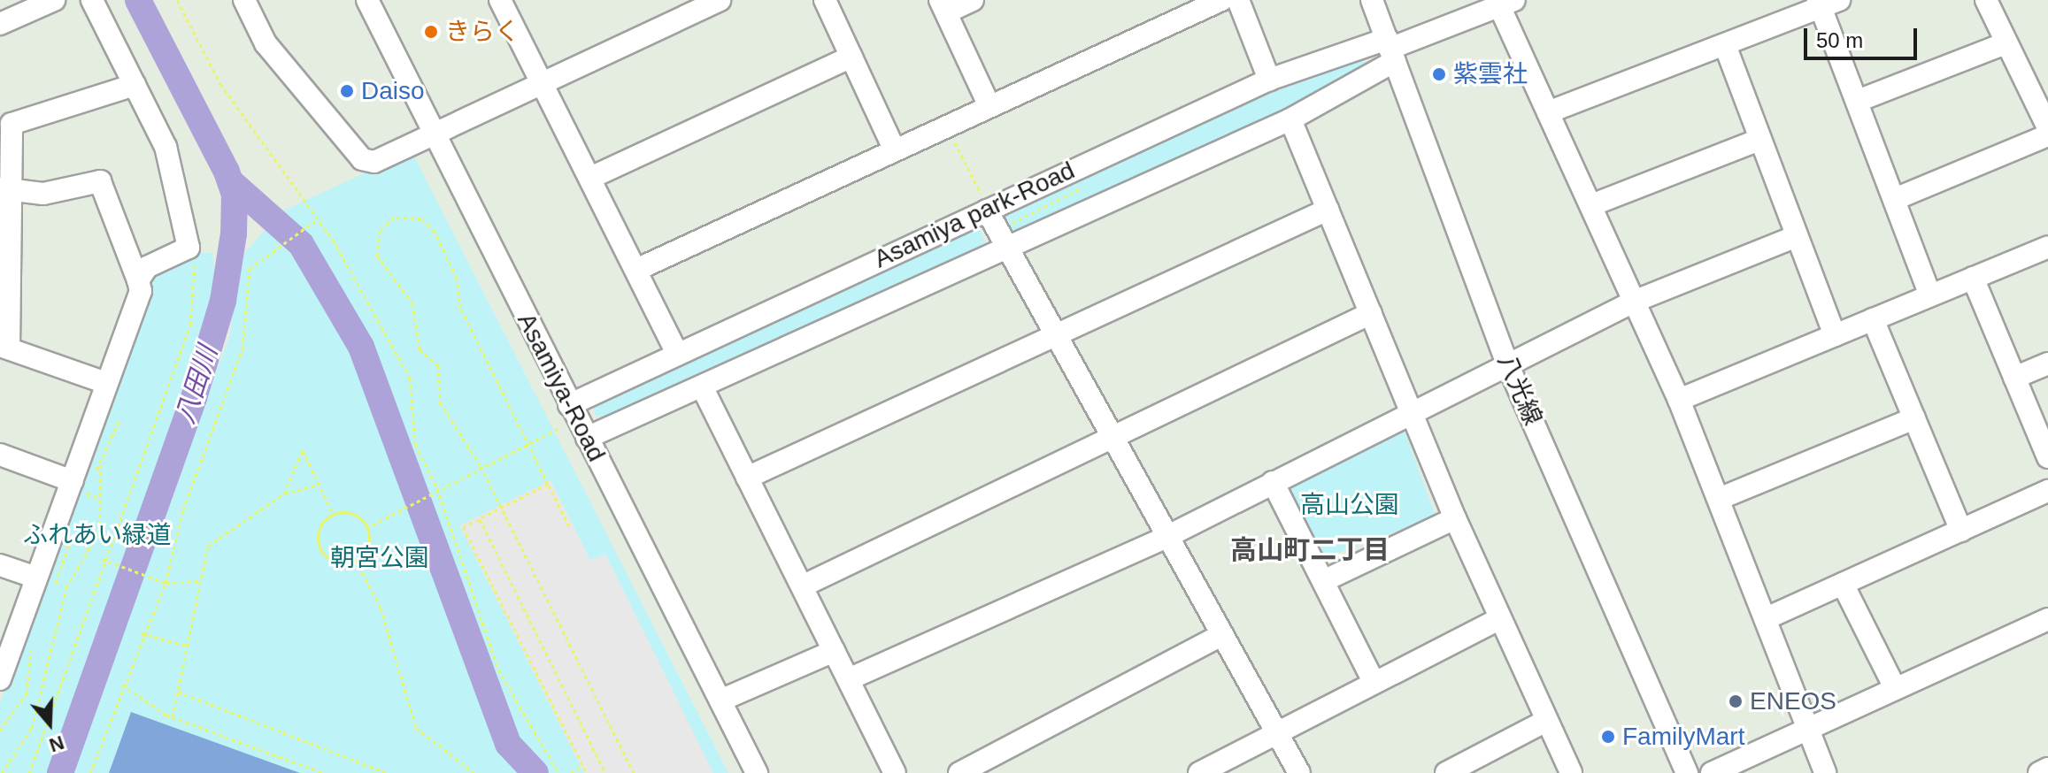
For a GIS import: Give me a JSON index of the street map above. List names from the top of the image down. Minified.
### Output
{"streets":{"street":["Asamiya park-Road","Asamiya-Road","八光線"]},"crossings":[["Asamiya park-Road","Asamiya-Road"],["Asamiya park-Road","八光線"]],"districts":["高山町二丁目"],"water":["八田川"],"parks":["高山公園","ふれあい緑道","朝宮公園"],"places":["きらく","紫雲社","Daiso","ENEOS","FamilyMart"],"scale_bar":"50 m","north":"bottom"}
